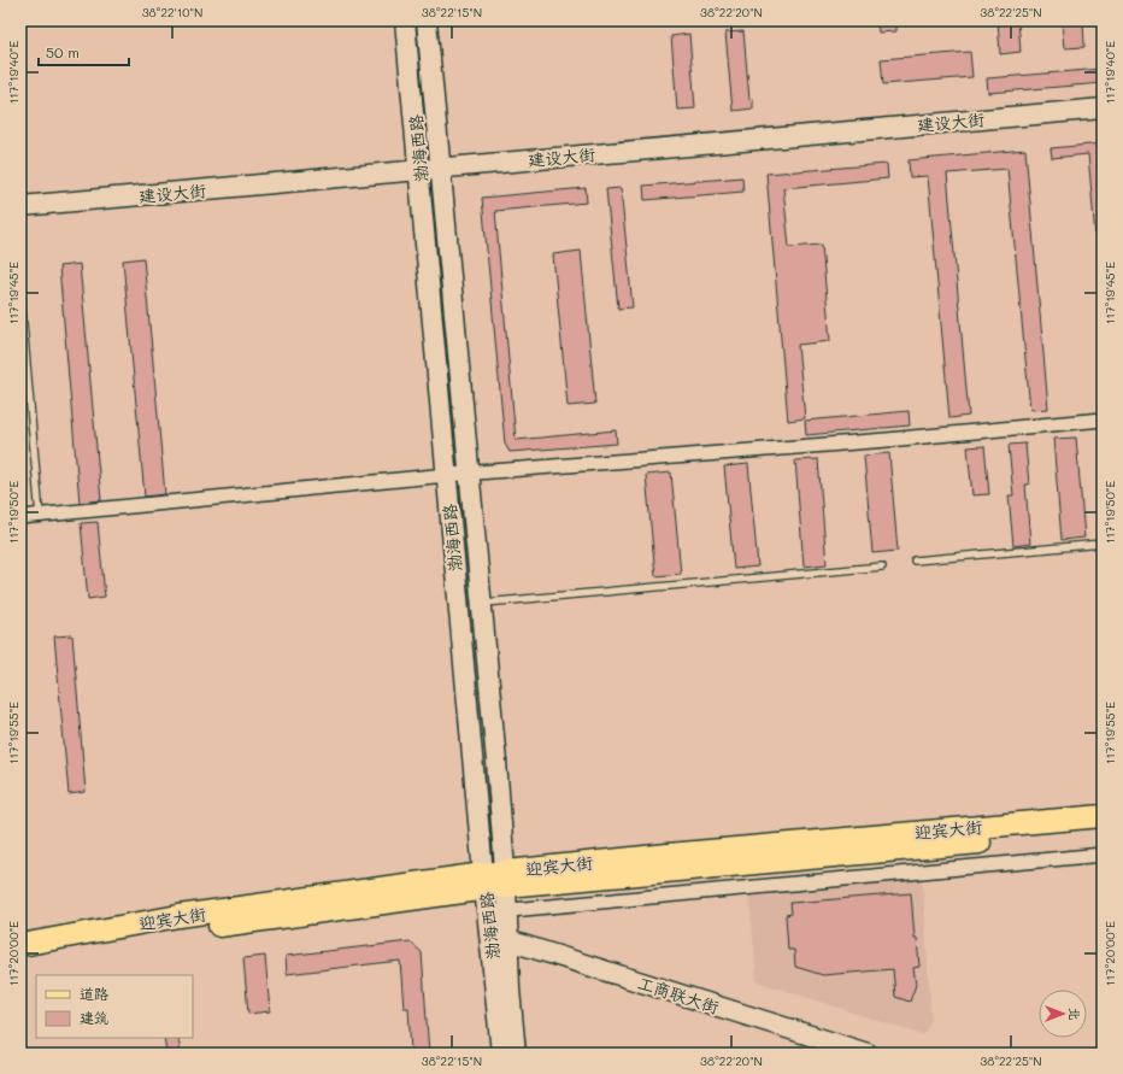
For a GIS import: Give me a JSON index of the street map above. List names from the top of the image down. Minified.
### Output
{"streets":{"main road":["建设大街","渤海西路","迎宾大街","工商联大街"]},"crossings":[["建设大街","渤海西路"],["渤海西路","迎宾大街"],["渤海西路","工商联大街"]],"legend":["道路","建筑"],"scale_bar":"50 m","north":"right","coordinates":["38°22'10\"N","38°22'15\"N","38°22'20\"N","38°22'25\"N","117°19'40\"E","117°19'45\"E","117°19'50\"E","117°19'55\"E","117°20'00\"E"]}
